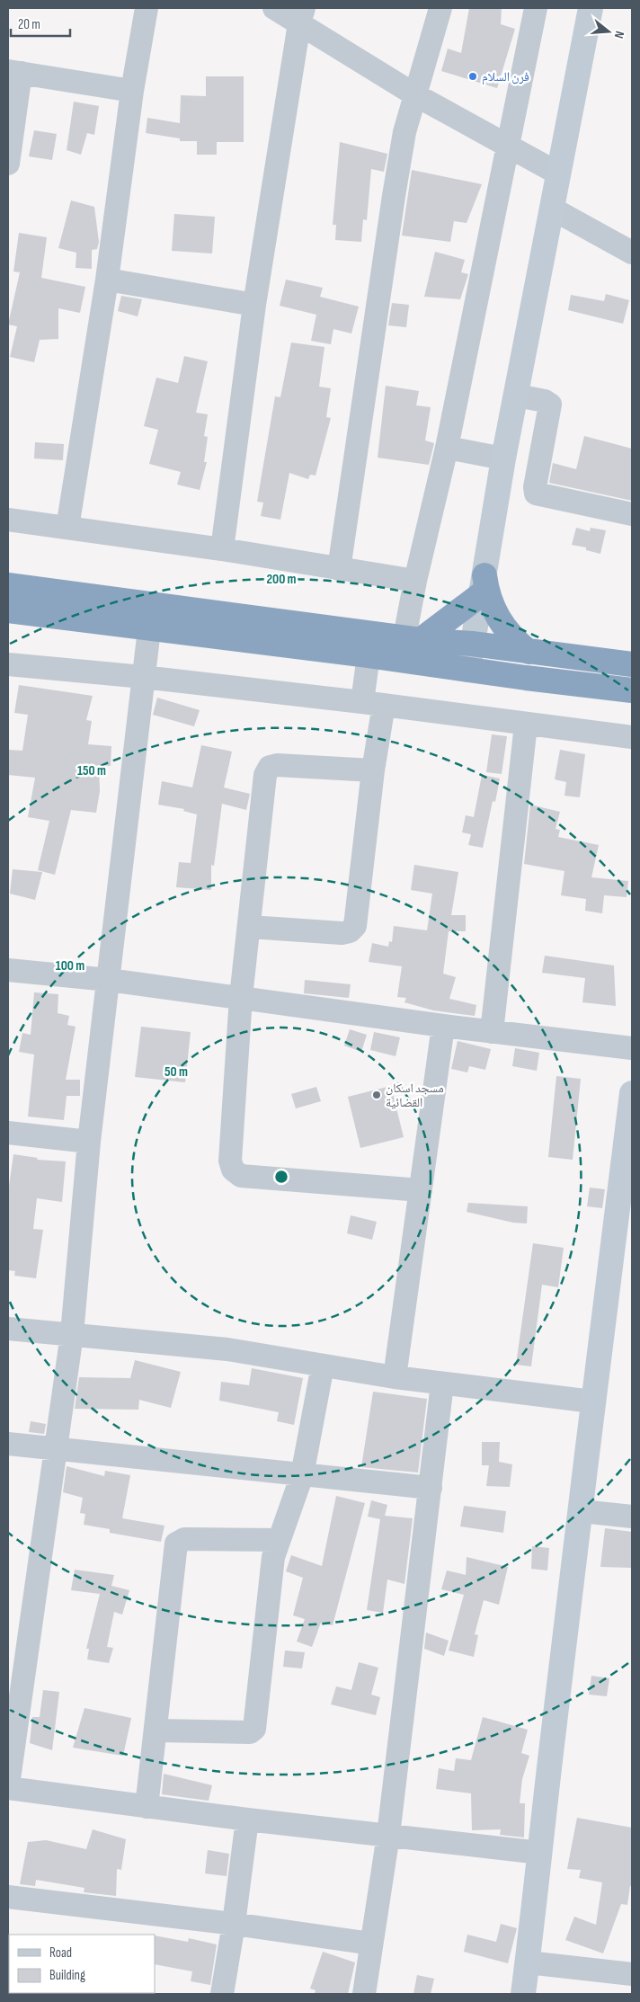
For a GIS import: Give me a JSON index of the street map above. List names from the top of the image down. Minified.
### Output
{"places":["فرن السلام","مسجد اسكان القضائية"],"legend":["Road","Building"],"scale_bar":"20 m","north":"right","rings":["200 m","150 m","100 m","50 m"]}
